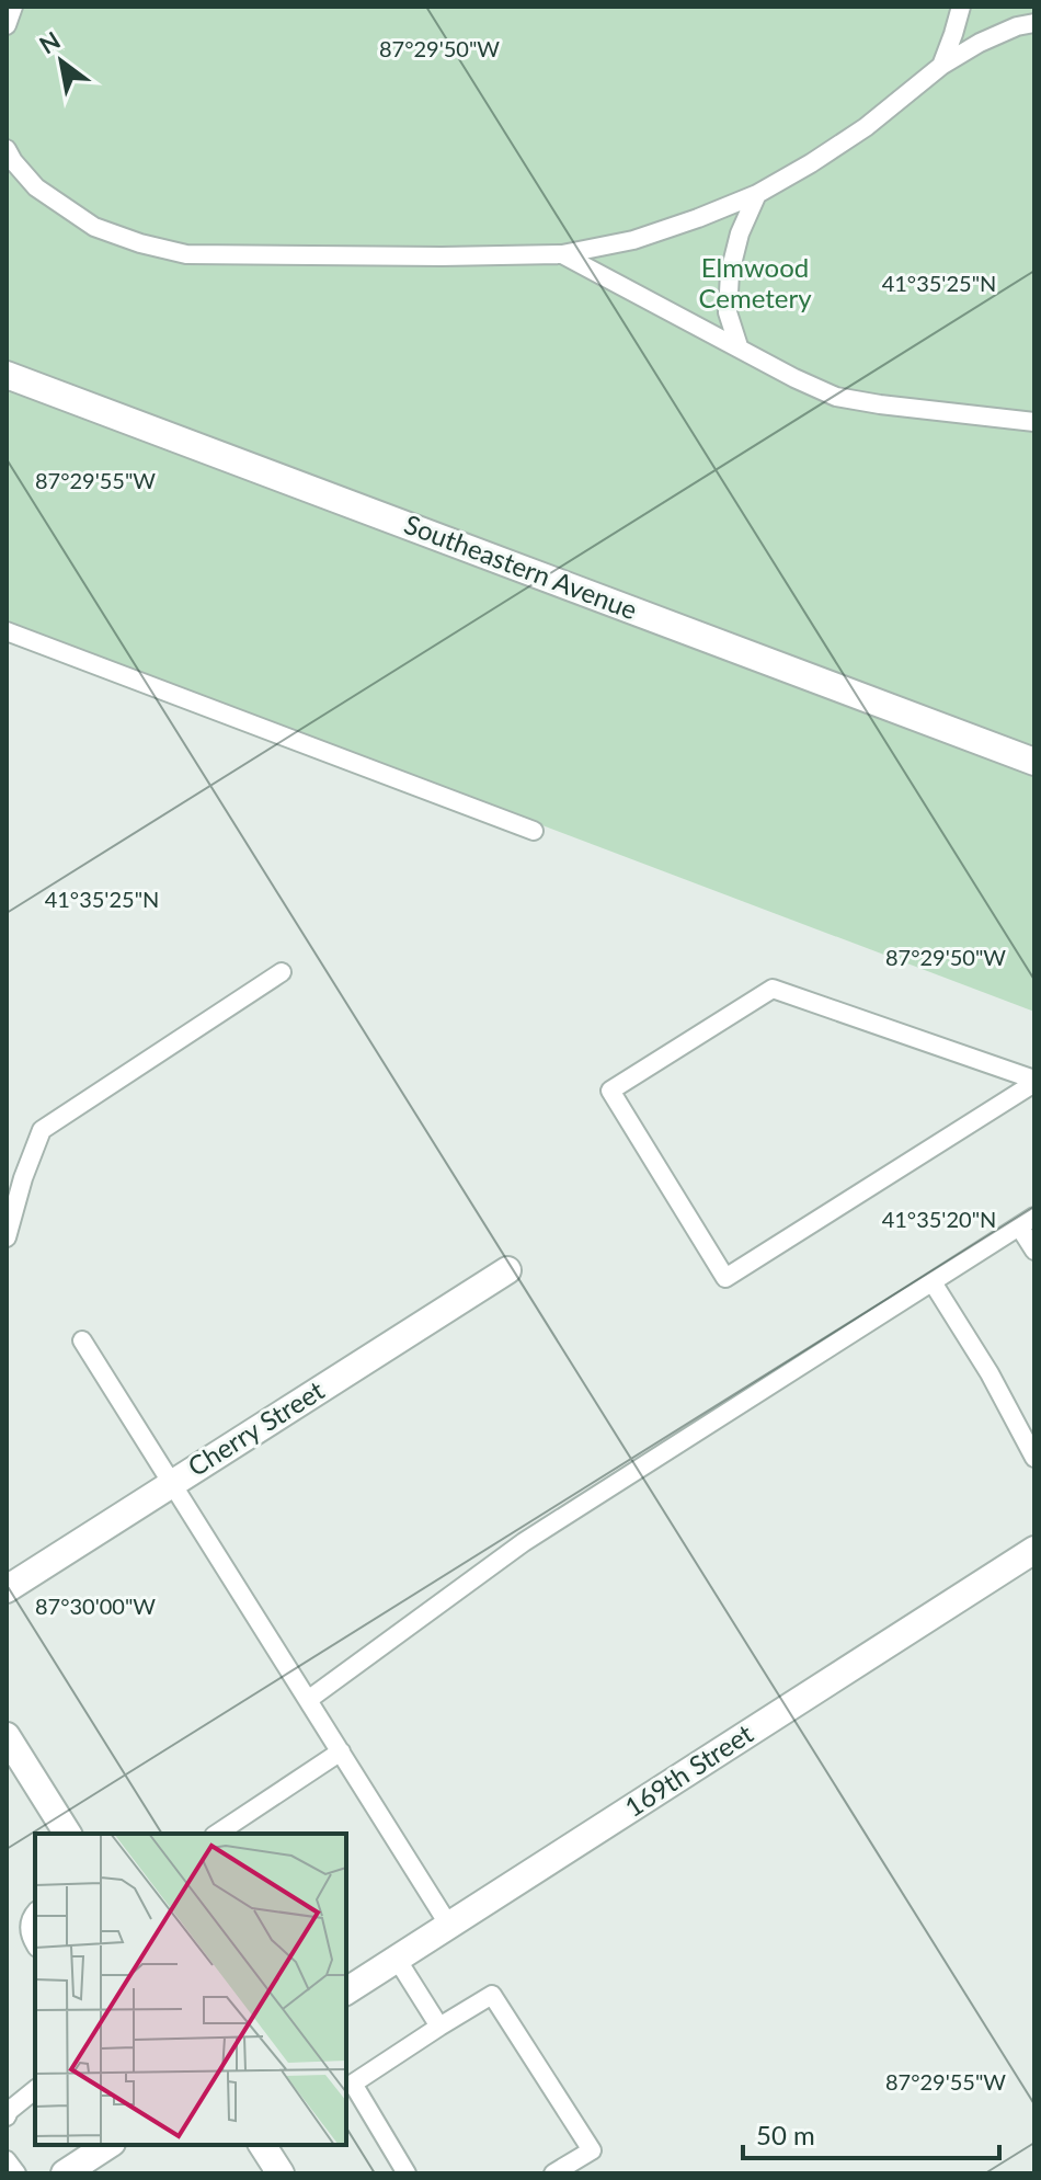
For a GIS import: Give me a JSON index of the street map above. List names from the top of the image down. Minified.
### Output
{"streets":{"street":["Southeastern Avenue","Cherry Street","169th Street"]},"parks":["Elmwood Cemetery"],"scale_bar":"50 m","north":"top left","coordinates":["87°29'50\"W","41°35'25\"N","87°29'55\"W","41°35'20\"N","87°30'00\"W"]}
